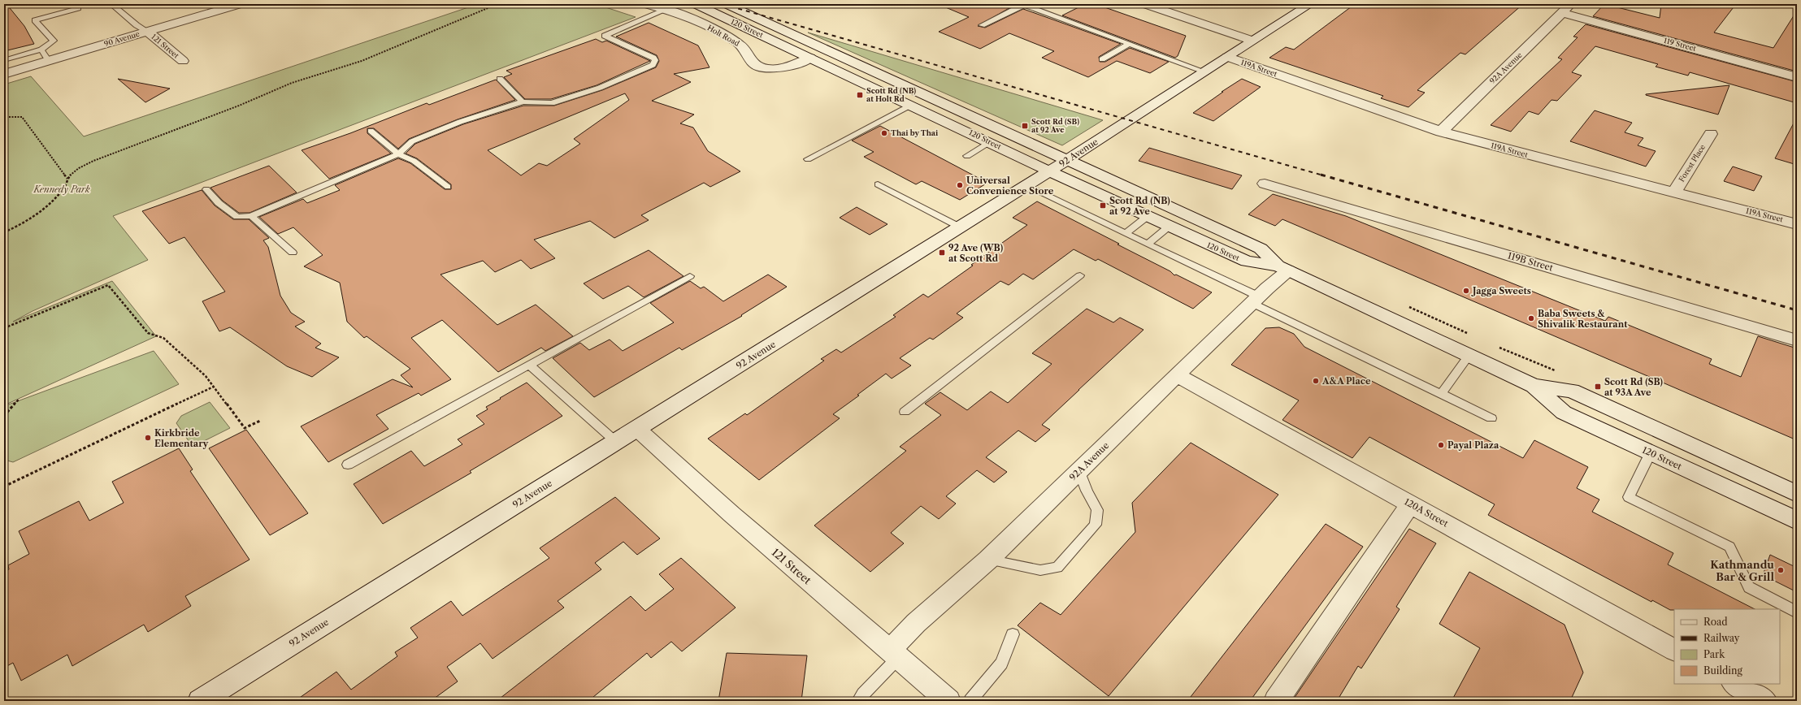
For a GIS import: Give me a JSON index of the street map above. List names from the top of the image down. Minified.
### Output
{"streets":{"street":["120 Street","Holt Road","90 Avenue","119 Street","121 Street","119A Street","92A Avenue","92 Avenue","Forest Place","119B Street","120A Street"]},"crossings":[["120 Street","Holt Road"],["120 Street","92A Avenue"],["120 Street","92 Avenue"],["90 Avenue","121 Street"],["119 Street","92A Avenue"],["121 Street","92A Avenue"],["121 Street","92 Avenue"],["119A Street","92A Avenue"],["119A Street","92 Avenue"],["119A Street","Forest Place"],["92A Avenue","120A Street"]],"parks":["Kennedy Park"],"places":{"transit":["Scott Rd (NB) at Holt Rd","Scott Rd (SB) at 92 Ave","Scott Rd (NB) at 92 Ave","92 Ave (WB) at Scott Rd","Scott Rd (SB) at 93A Ave"],"other":["Thai by Thai","Universal Convenience Store","Jagga Sweets","Baba Sweets & Shivalik Restaurant","A&A Place","Kirkbride Elementary","Payal Plaza","Kathmandu Bar & Grill"]},"legend":["Road","Railway","Park","Building"]}
